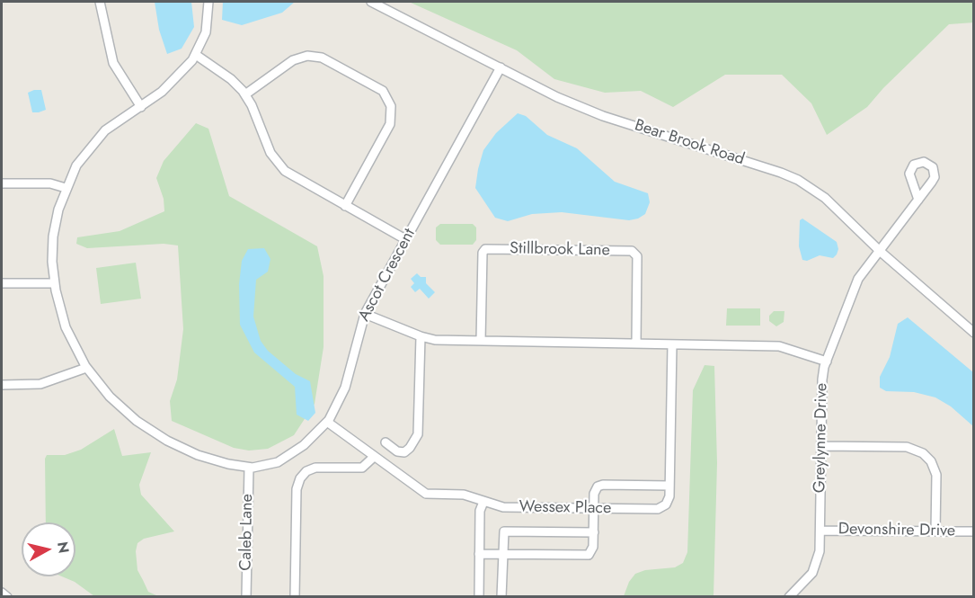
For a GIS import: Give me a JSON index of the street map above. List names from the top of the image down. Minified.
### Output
{"streets":{"street":["Bear Brook Road","Stillbrook Lane","Ascot Crescent","Greylynne Drive","Wessex Place","Devonshire Drive","Caleb Lane"]},"crossings":[["Bear Brook Road","Ascot Crescent"],["Bear Brook Road","Greylynne Drive"],["Ascot Crescent","Wessex Place"],["Ascot Crescent","Caleb Lane"],["Greylynne Drive","Devonshire Drive"]],"north":"right"}
